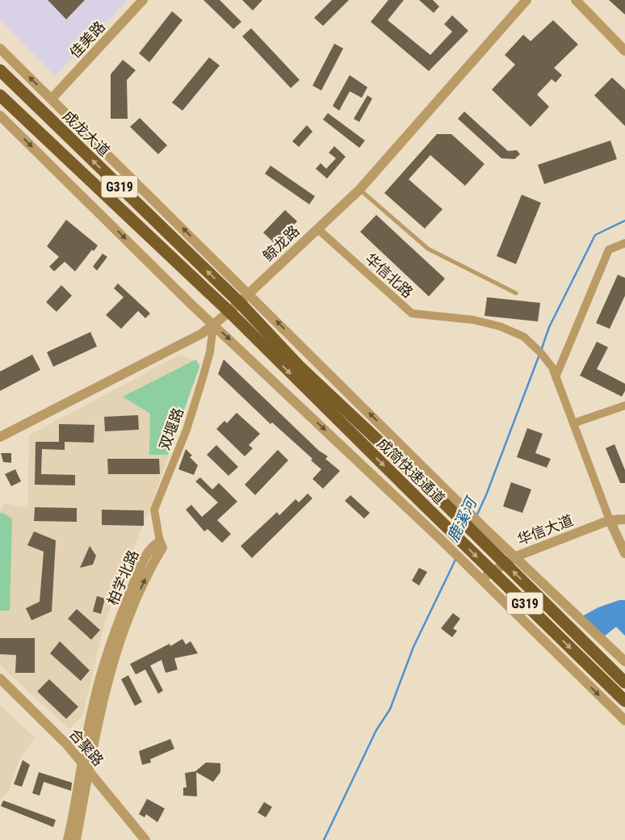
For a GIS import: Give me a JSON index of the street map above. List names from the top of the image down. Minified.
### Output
{"streets":{"highway":["成龙大道","G319","成简快速通道"],"street":["佳美路","鲸龙路","华信北路","双堰路","华信大道","柏学北路","合聚路"]},"crossings":[["成龙大道","鲸龙路"],["成龙大道","成简快速通道"],["G319","鲸龙路"],["G319","成简快速通道"],["鲸龙路","华信北路"],["鲸龙路","双堰路"],["鲸龙路","成简快速通道"],["双堰路","柏学北路"],["柏学北路","合聚路"]],"water":["鹿溪河"]}
